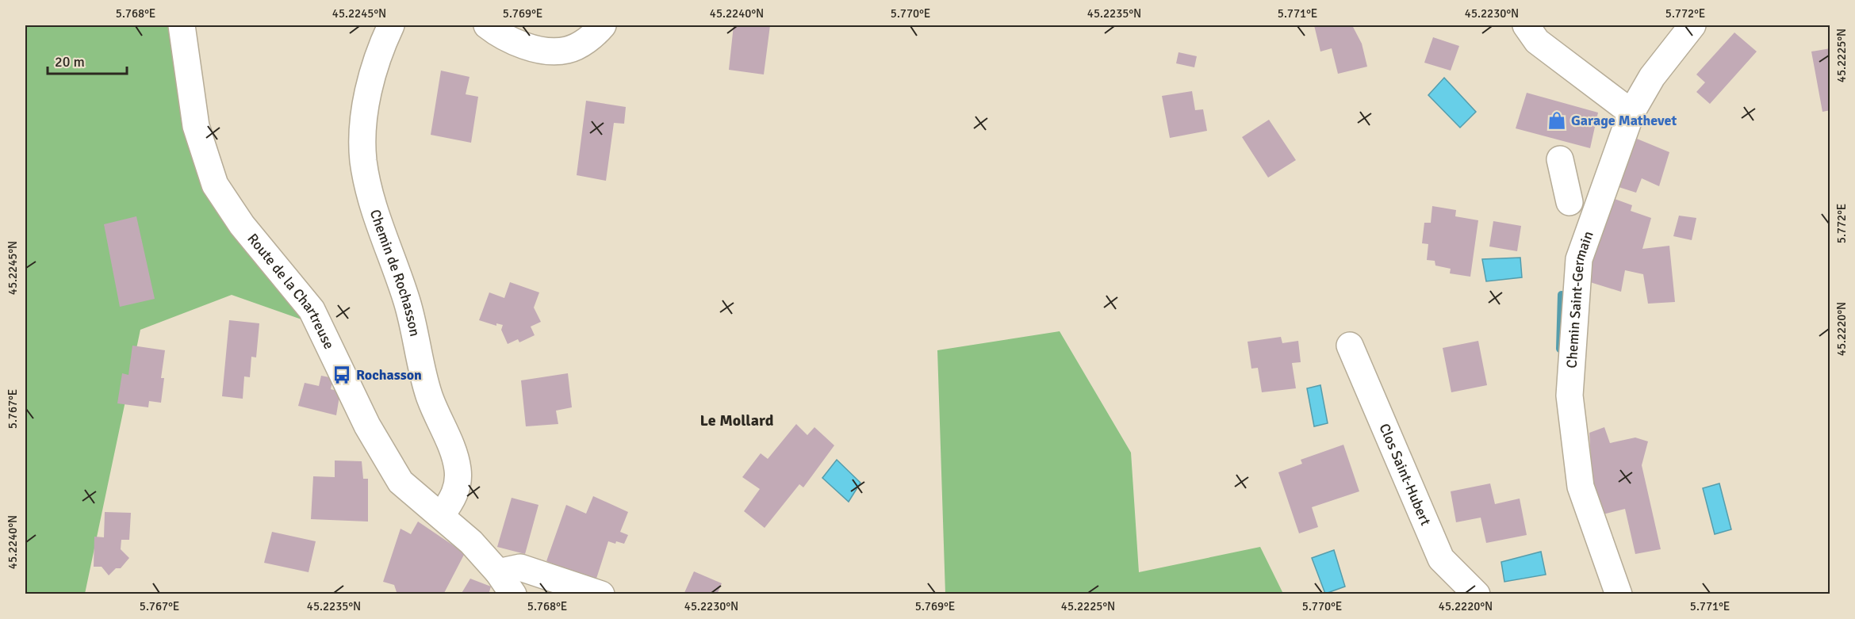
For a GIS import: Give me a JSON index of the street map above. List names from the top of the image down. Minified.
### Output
{"streets":{"street":["Chemin de Rochasson","Route de la Chartreuse","Chemin Saint-Germain","Clos Saint-Hubert"]},"crossings":[["Chemin de Rochasson","Route de la Chartreuse"]],"districts":["Le Mollard"],"places":{"shop":["Garage Mathevet"],"bus stop":["Rochasson"]},"scale_bar":"20 m","coordinates":["5.768°E","45.2245°N","5.769°E","45.2240°N","5.770°E","45.2235°N","5.771°E","45.2230°N","5.772°E","45.2225°N","45.2220°N","5.767°E"]}
